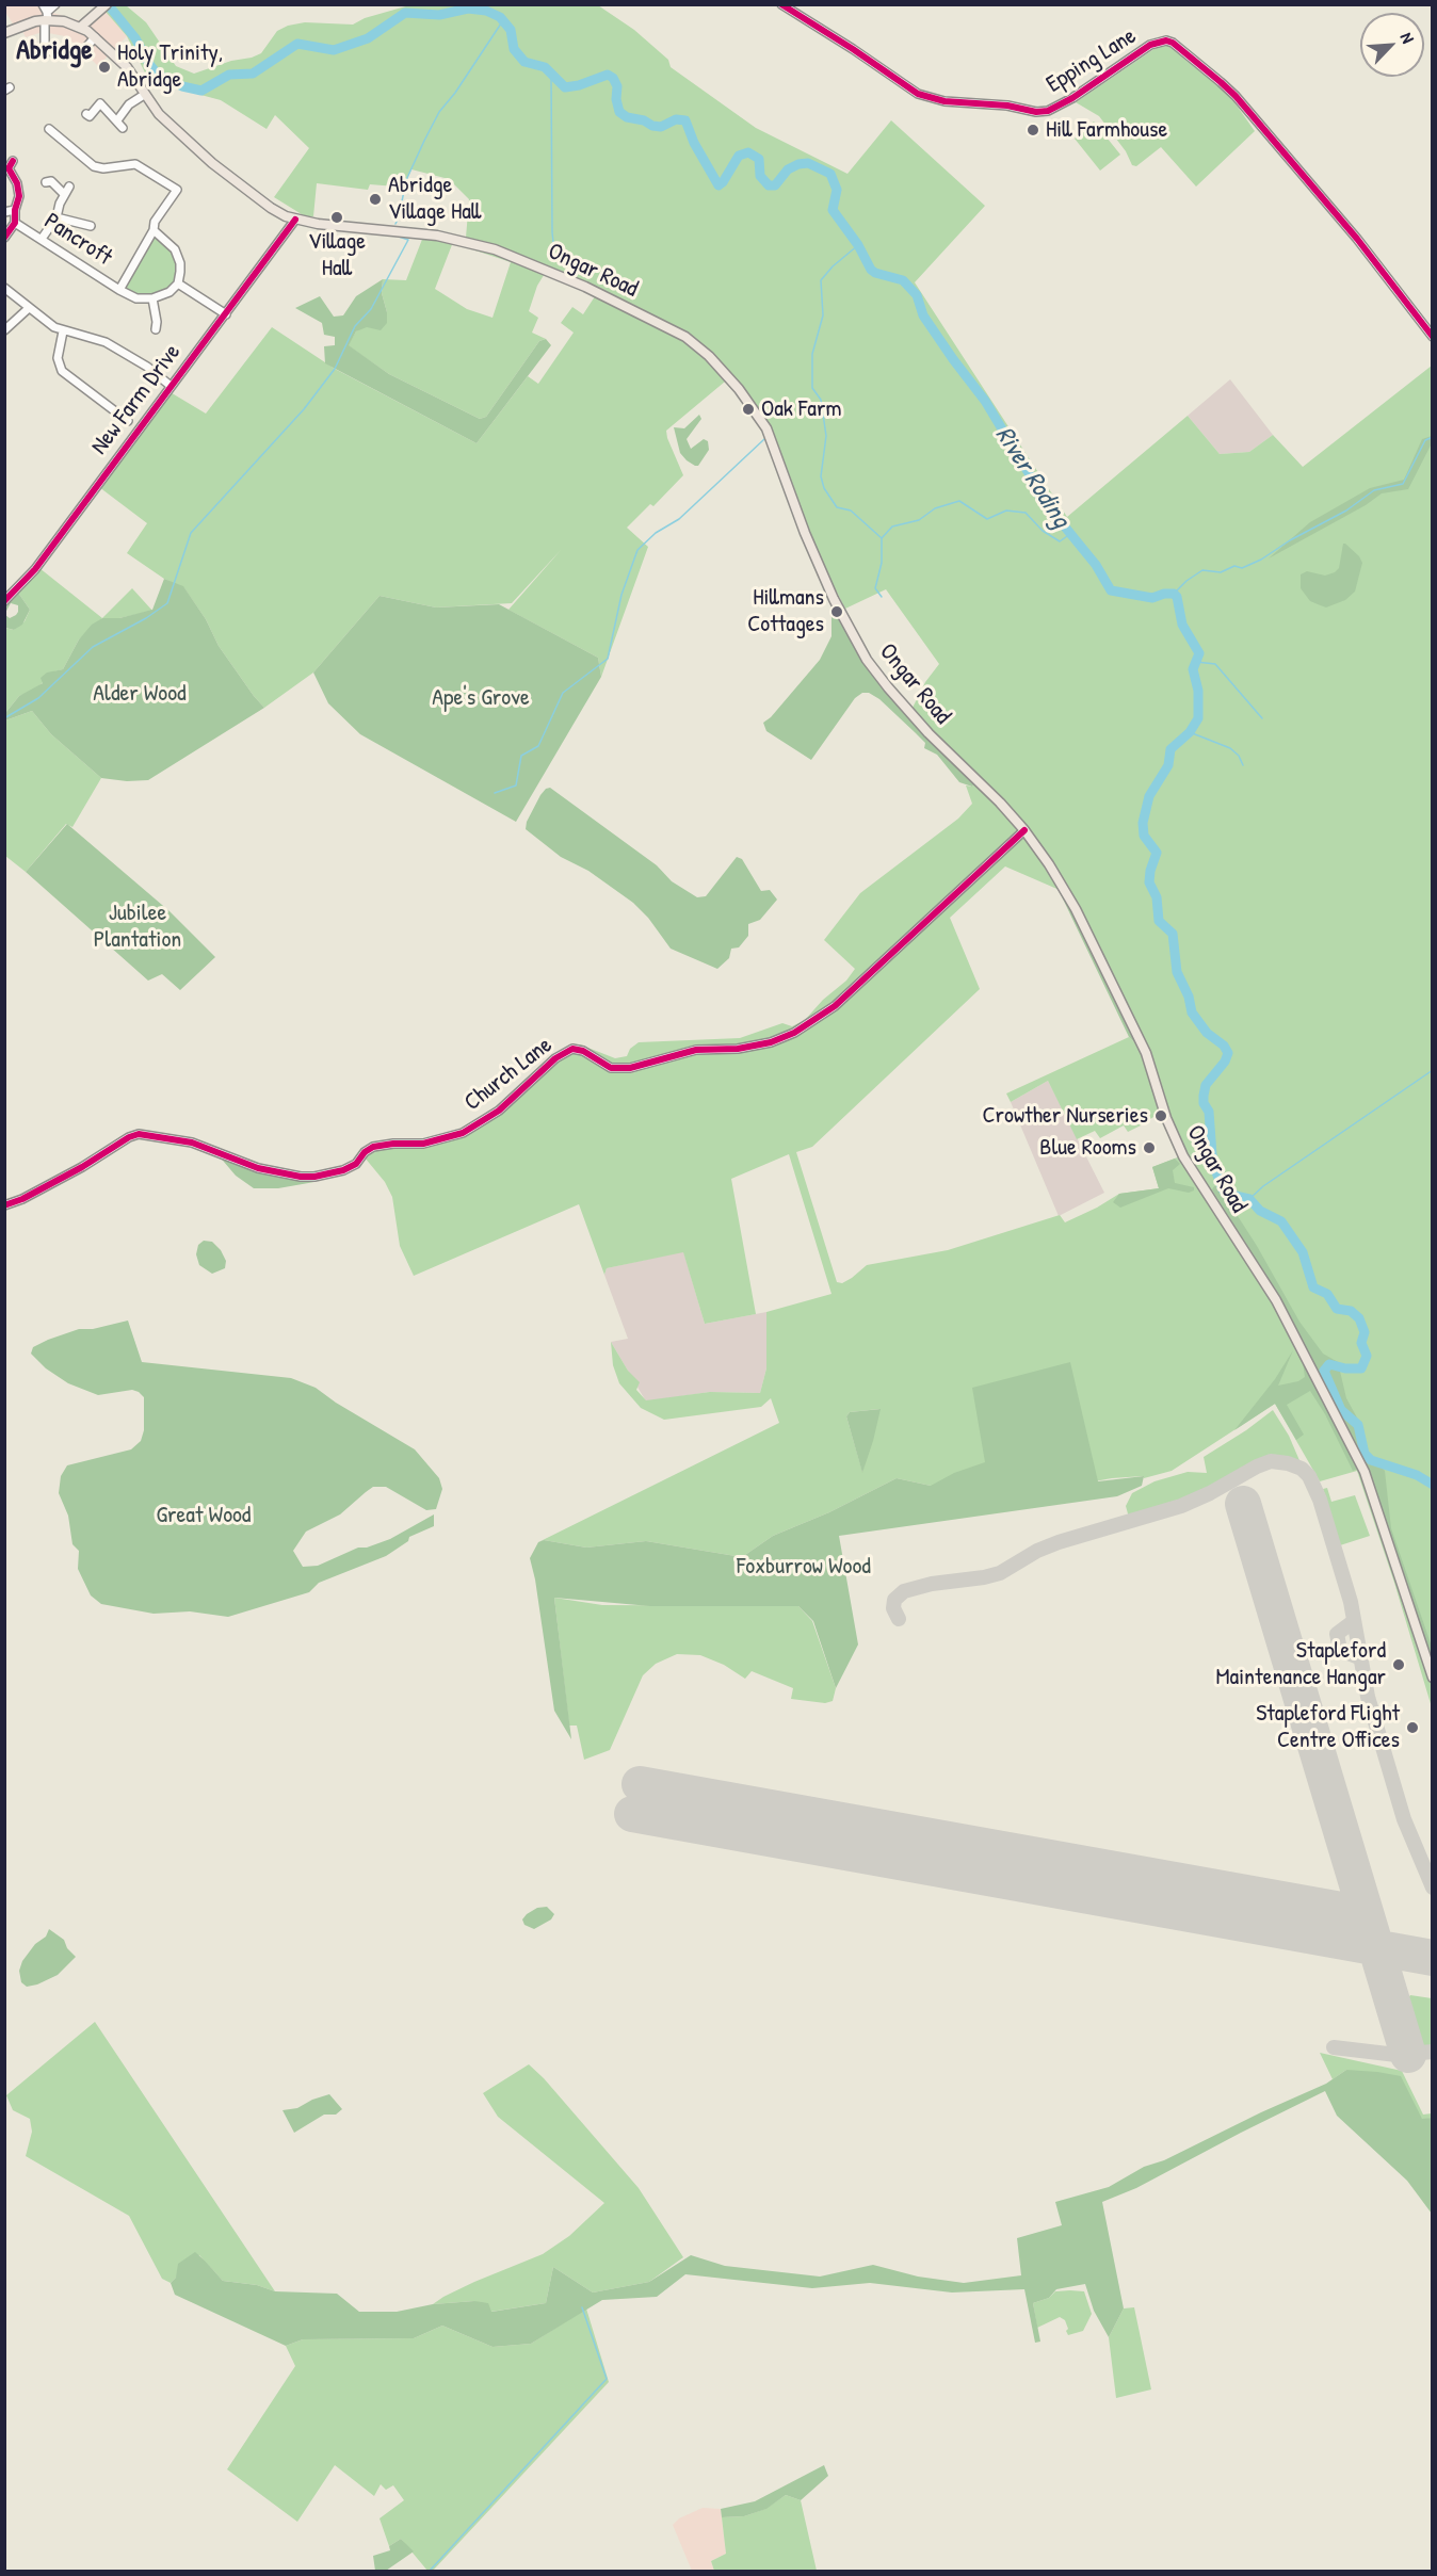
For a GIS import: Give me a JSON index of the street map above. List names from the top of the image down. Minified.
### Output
{"streets":{"main road":["Ongar Road"],"street":["Epping Lane","Pancroft","New Farm Drive","Church Lane"]},"crossings":[["Ongar Road","New Farm Drive"],["Ongar Road","Church Lane"]],"districts":["Abridge"],"water":["River Roding"],"parks":["Alder Wood","Ape's Grove","Jubilee Plantation","Great Wood","Foxburrow Wood"],"places":["Holy Trinity, Abridge","Hill Farmhouse","Abridge Village Hall","Village Hall","Oak Farm","Hillmans Cottages","Crowther Nurseries","Blue Rooms","Stapleford Maintenance Hangar","Stapleford Flight Centre Offices"],"north":"top right"}
